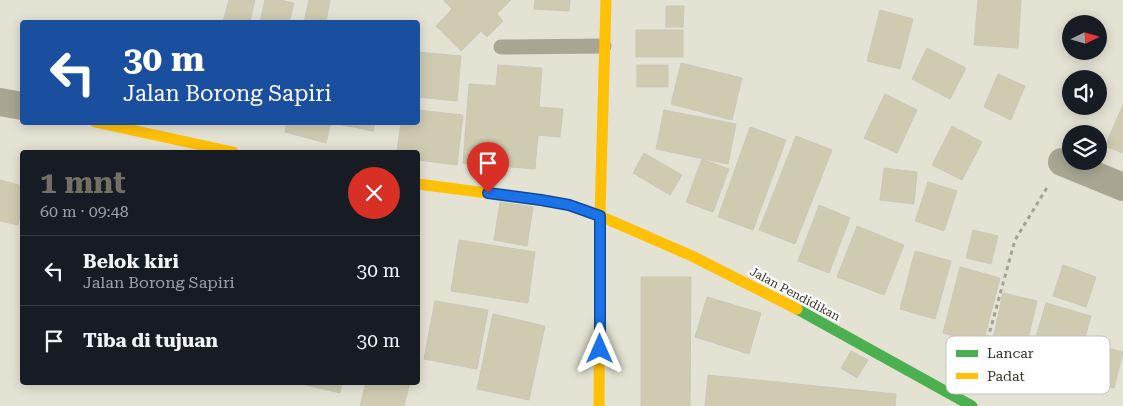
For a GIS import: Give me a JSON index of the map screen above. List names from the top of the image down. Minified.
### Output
{"streets":{"street":["Jalan Pendidikan"]},"legend":["Lancar","Padat"],"north":"right","page":{"turn":["30 m","Jalan Borong Sapiri"],"heading":["1 mnt","60 m · 09:48"],"list":[{"name":"Belok kiri","note":"Jalan Borong Sapiri","value":"30 m"},{"name":"Tiba di tujuan","value":"30 m"}]}}
